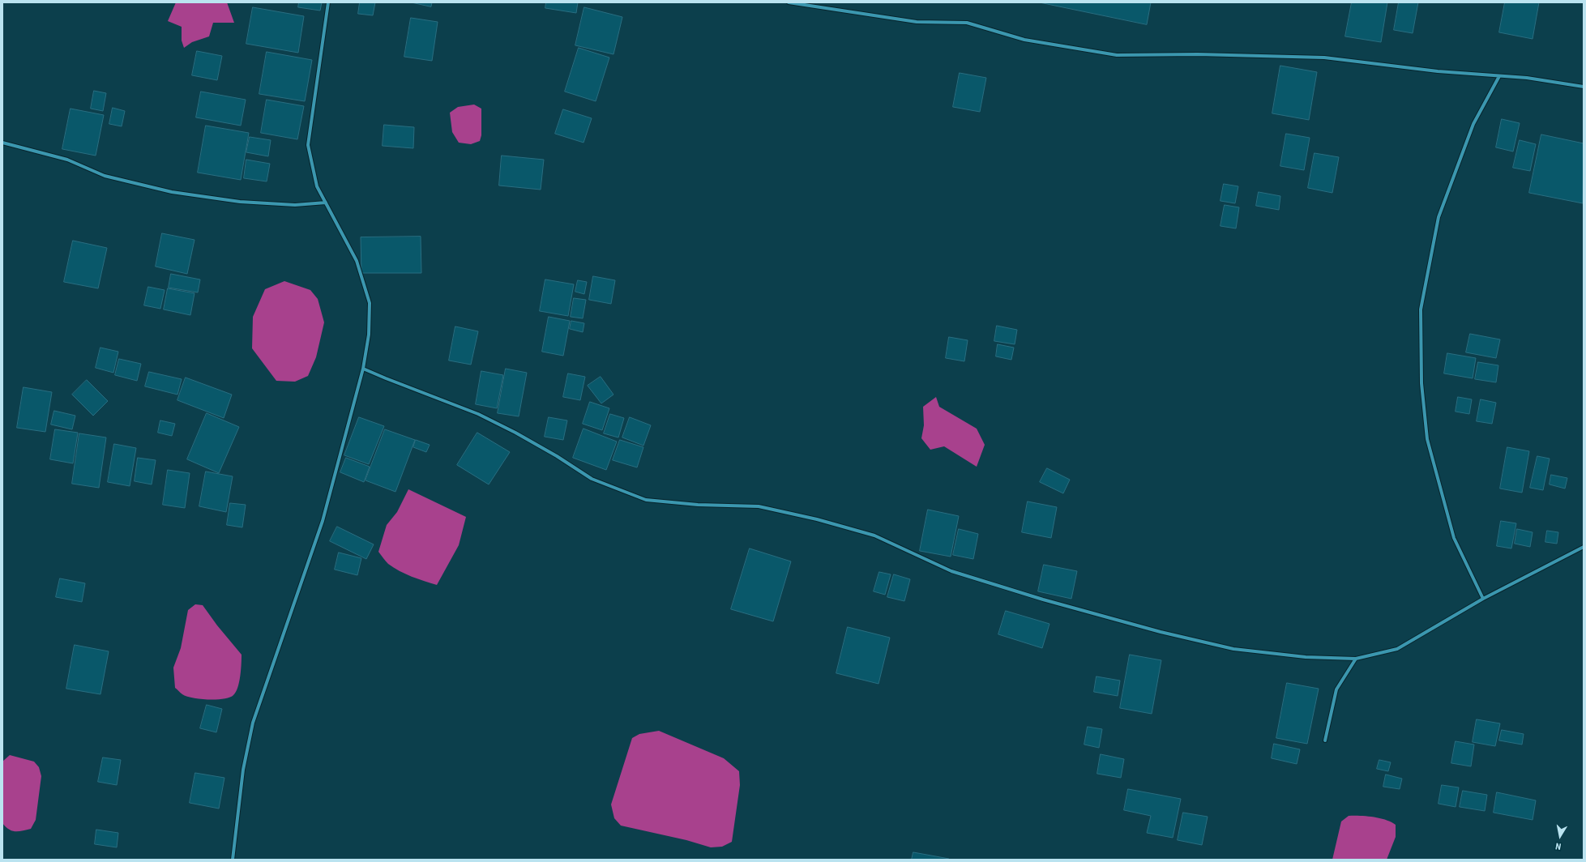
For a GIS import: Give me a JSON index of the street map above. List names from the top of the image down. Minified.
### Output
{"north":"bottom"}
